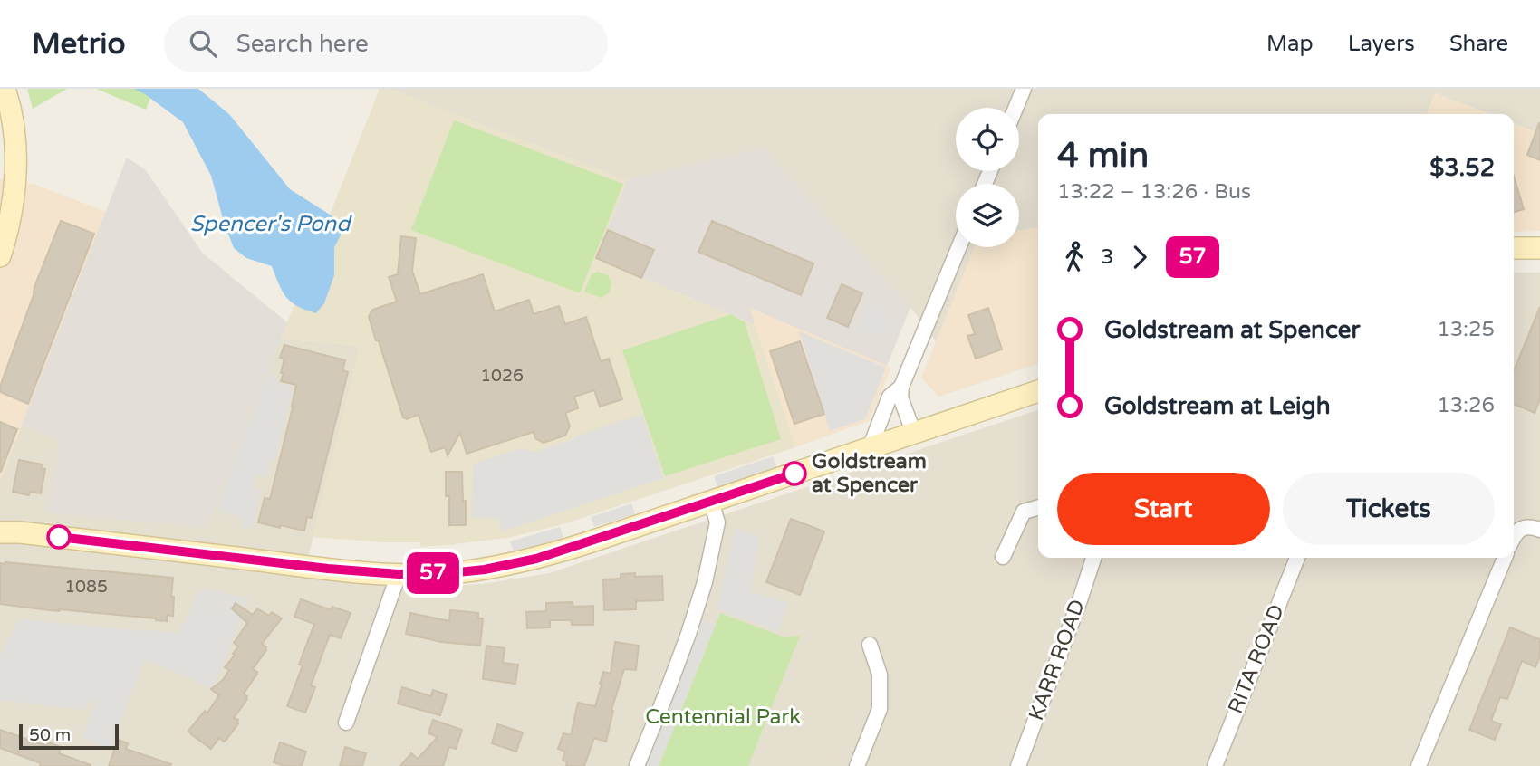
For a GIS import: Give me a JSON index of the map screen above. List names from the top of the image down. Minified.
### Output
{"streets":{"street":["RITA ROAD","KARR ROAD"]},"water":["Spencer's Pond"],"parks":["Centennial Park"],"places":["Goldstream at Spencer"],"lines":["bus line 57"],"house_numbers":["1026","1085"],"scale_bar":"50 m","page":{"header":"Metrio","search":"Search here","nav":["Map","Layers","Share"],"on_map":"57","heading":["4 min","13:22 – 13:26 · Bus","$3.52"],"legs":["3","57"],"list":[{"name":"Goldstream at Spencer","value":"13:25"},{"name":"Goldstream at Leigh","value":"13:26"}],"buttons":["Start","Tickets"],"scale":"50 m"}}
